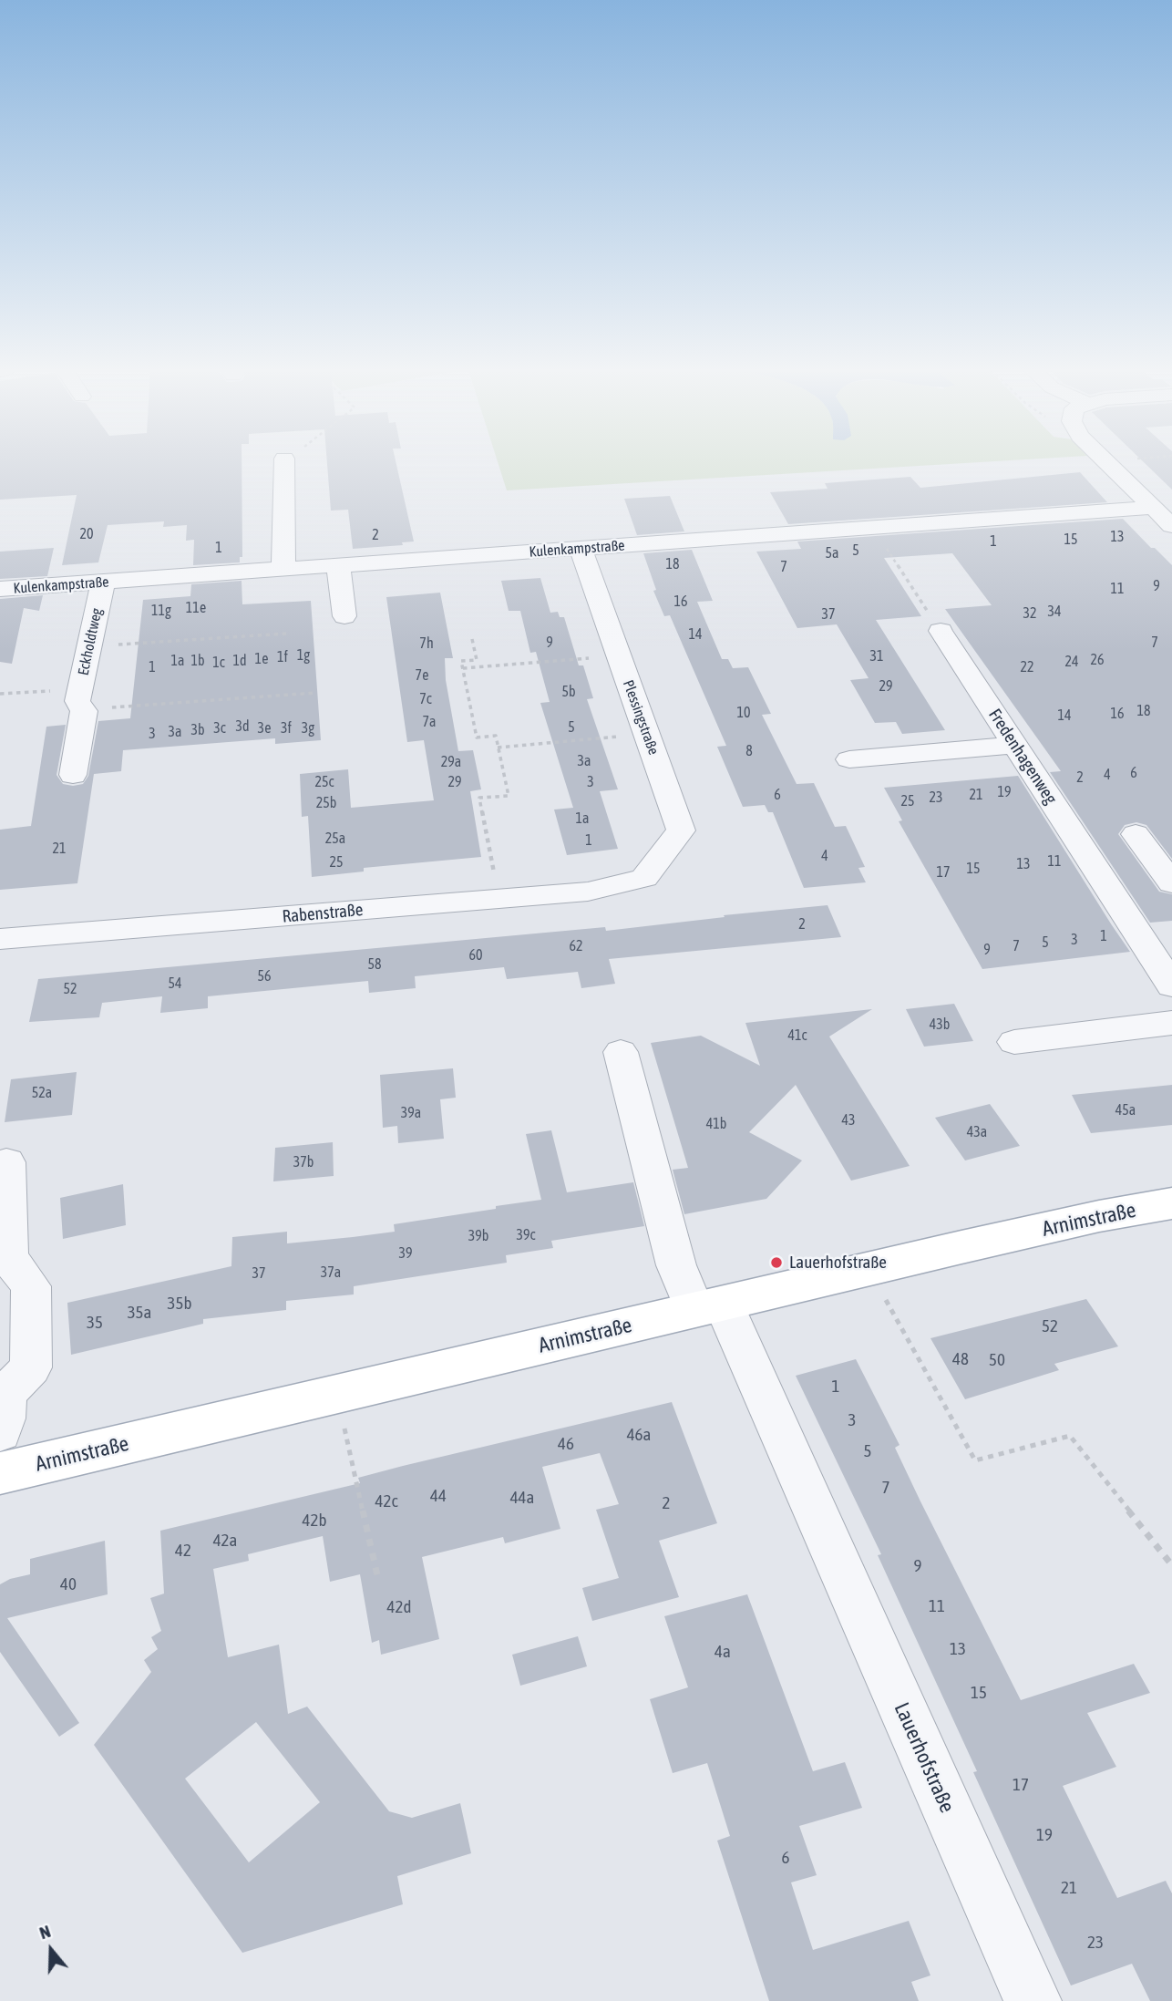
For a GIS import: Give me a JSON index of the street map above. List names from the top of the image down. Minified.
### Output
{"streets":{"main road":["Arnimstraße"],"street":["Kulenkampstraße","Eckholdtweg","Plessingstraße","Fredenhagenweg","Rabenstraße","Lauerhofstraße"]},"crossings":[["Kulenkampstraße","Eckholdtweg"],["Kulenkampstraße","Plessingstraße"],["Plessingstraße","Rabenstraße"],["Arnimstraße","Lauerhofstraße"]],"places":["Lauerhofstraße"],"house_numbers":["20","2","13","15","1","1","5","5a","18","7","9","11","16","11e","11g","34","32","37","14","9","7","7h","1g","31","1f","1e","26","1a","1b","1d","24","1c","1","22","7e","29","5b","7c","18","10","16","14","7a","3d","5","3c","3e","3f","3g","3b","3a","3","8","3a","29a","6","4","2","25c","29","3","19","6","21","23","25","25b","1a","25a","1","21","4","11","25","13","15","17","2","1","3","5","62","7","9","60","58","56","54","52","43b","41c","52a","45a","39a","43","41b","43a","37b","39c","39b","39","37a","37","35b","35a","35","52","48","50","1","3","46a","46","5","7","44","44a","42c","2","42b","42a","42","9","40","11","42d","13","4a","15","17","19","6","21","23"],"north":"top"}
